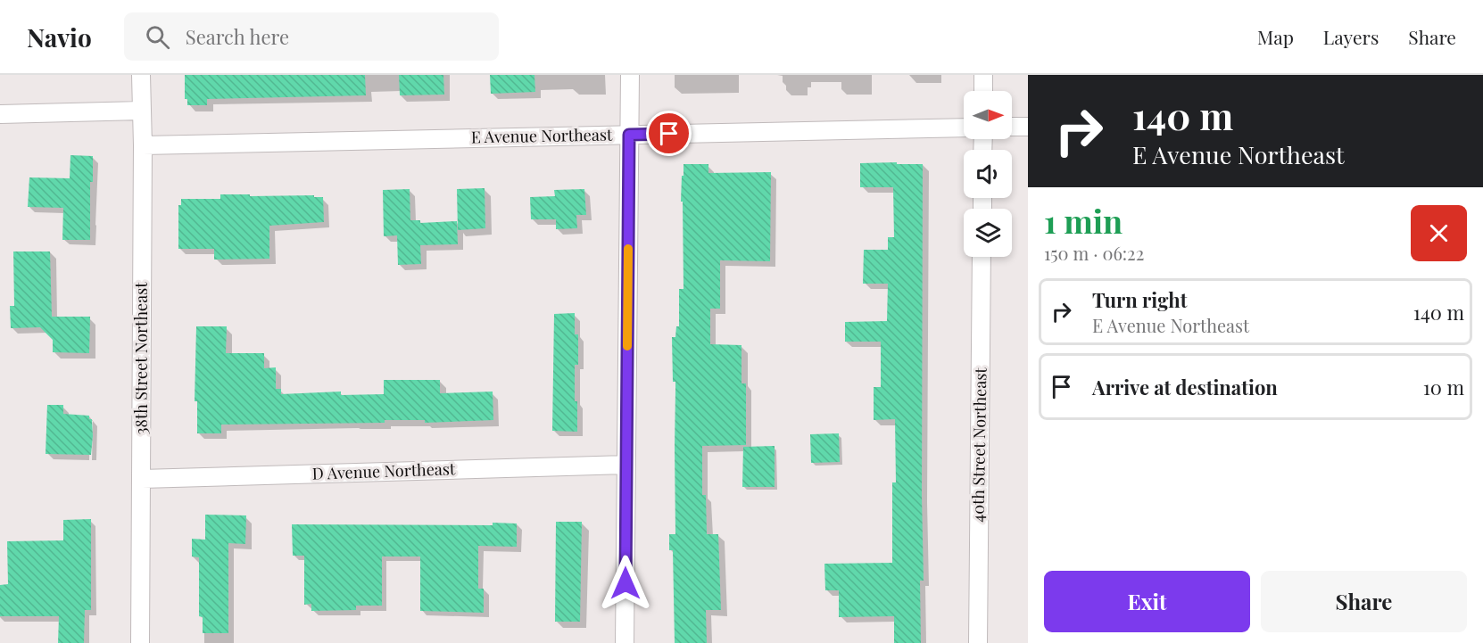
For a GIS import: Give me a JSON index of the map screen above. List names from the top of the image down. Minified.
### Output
{"streets":{"street":["E Avenue Northeast","38th Street Northeast","40th Street Northeast","D Avenue Northeast"]},"crossings":[["E Avenue Northeast","38th Street Northeast"],["38th Street Northeast","D Avenue Northeast"]],"north":"right","page":{"header":"Navio","search":"Search here","nav":["Map","Layers","Share"],"turn":["140 m","E Avenue Northeast"],"heading":["1 min","150 m · 06:22"],"list":[{"name":"Turn right","note":"E Avenue Northeast","value":"140 m"},{"name":"Arrive at destination","value":"10 m"}],"buttons":["Exit","Share"]}}
